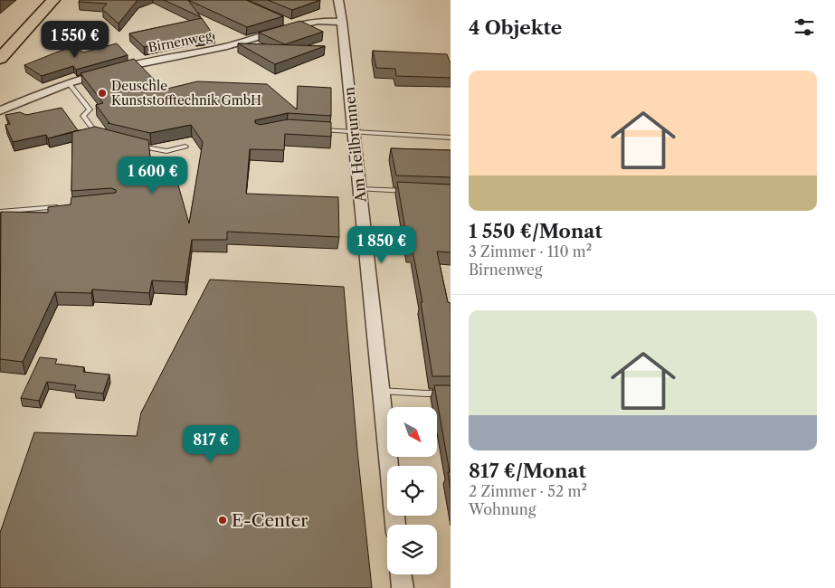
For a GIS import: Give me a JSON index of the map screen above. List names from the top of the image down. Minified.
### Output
{"streets":{"street":["Birnenweg","Am Heilbrunnen"]},"crossings":[["Birnenweg","Am Heilbrunnen"]],"places":["Deuschle Kunststofftechnik GmbH","E-Center"],"north":"bottom right","page":{"heading":"4 Objekte","price":["1 550 €","1 600 €","1 850 €","817 €"],"list":[{"name":"1 550 €/Monat","note":"3 Zimmer · 110 m² · Birnenweg"},{"name":"817 €/Monat","note":"2 Zimmer · 52 m² · Wohnung"}]}}
